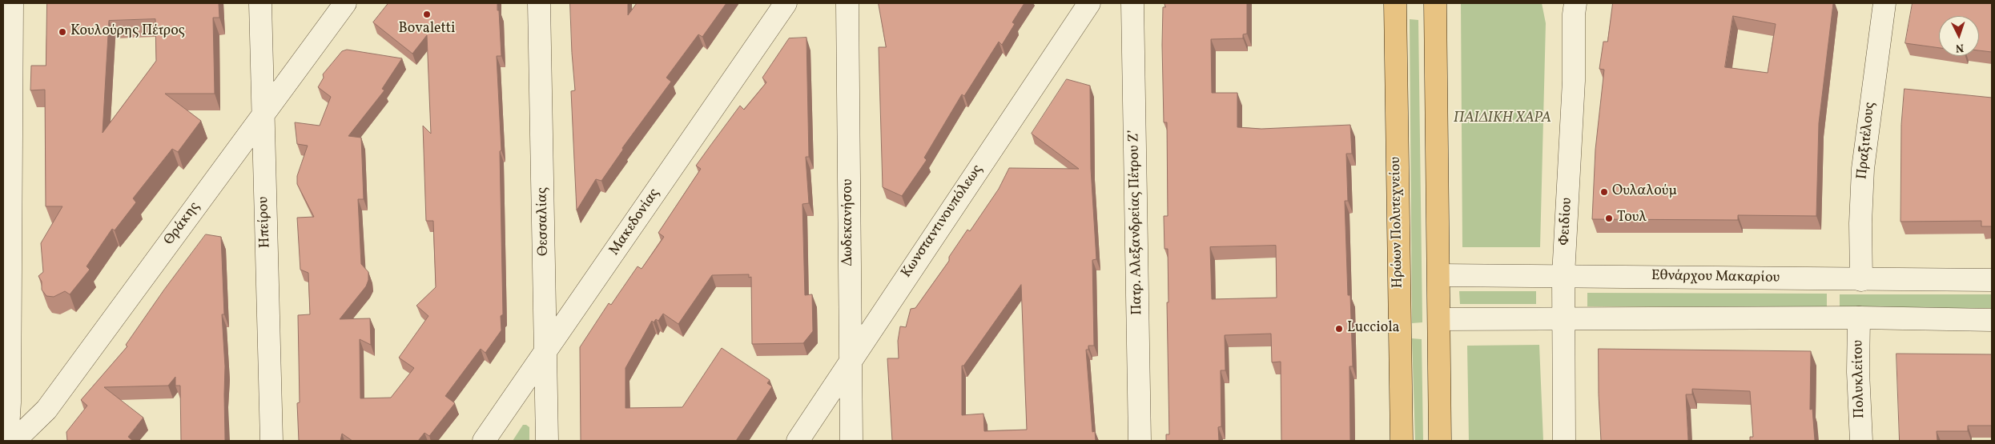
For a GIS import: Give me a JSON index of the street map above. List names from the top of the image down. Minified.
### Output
{"streets":{"main road":["Ηρώων Πολυτεχνείου"],"street":["Πραξιτέλους","Θεσσαλίας","Κωνσταντινουπόλεως","Φειδίου","Ηπείρου","Μακεδονίας","Δωδεκανήσου","Πατρ. Αλεξανδρείας Πέτρου Ζ’","Θράκης","Εθνάρχου Μακαρίου","Πολυκλείτου"]},"crossings":[["Πραξιτέλους","Εθνάρχου Μακαρίου"],["Θεσσαλίας","Μακεδονίας"],["Κωνσταντινουπόλεως","Δωδεκανήσου"],["Φειδίου","Εθνάρχου Μακαρίου"],["Ηπείρου","Θράκης"]],"parks":["ΠΑΙΔΙΚΗ ΧΑΡΑ"],"places":["Bovaletti","Κουλούρης Πέτρος","Ουλαλούμ","Τουλ","Lucciola"],"north":"bottom"}
